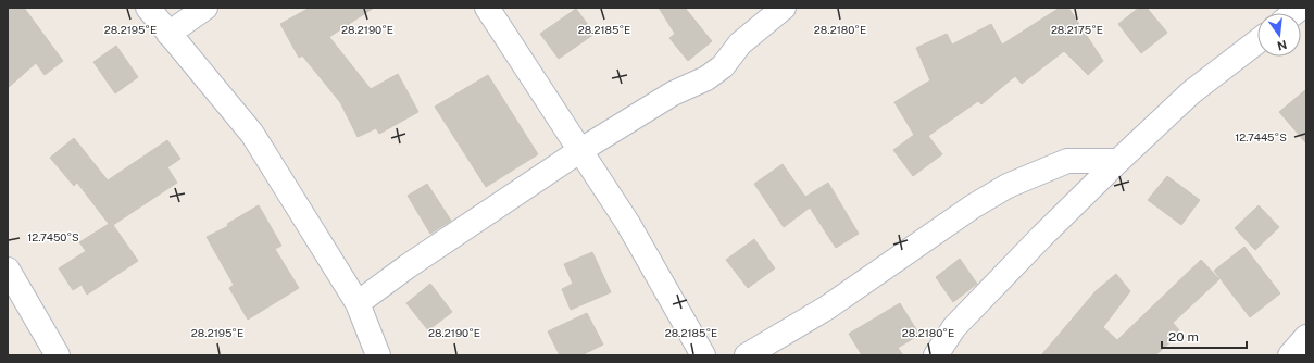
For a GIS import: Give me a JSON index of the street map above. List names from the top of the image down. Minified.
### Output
{"scale_bar":"20 m","north":"bottom","coordinates":["28.2195°E","28.2190°E","28.2185°E","28.2180°E","28.2175°E","12.7445°S","12.7450°S"]}
